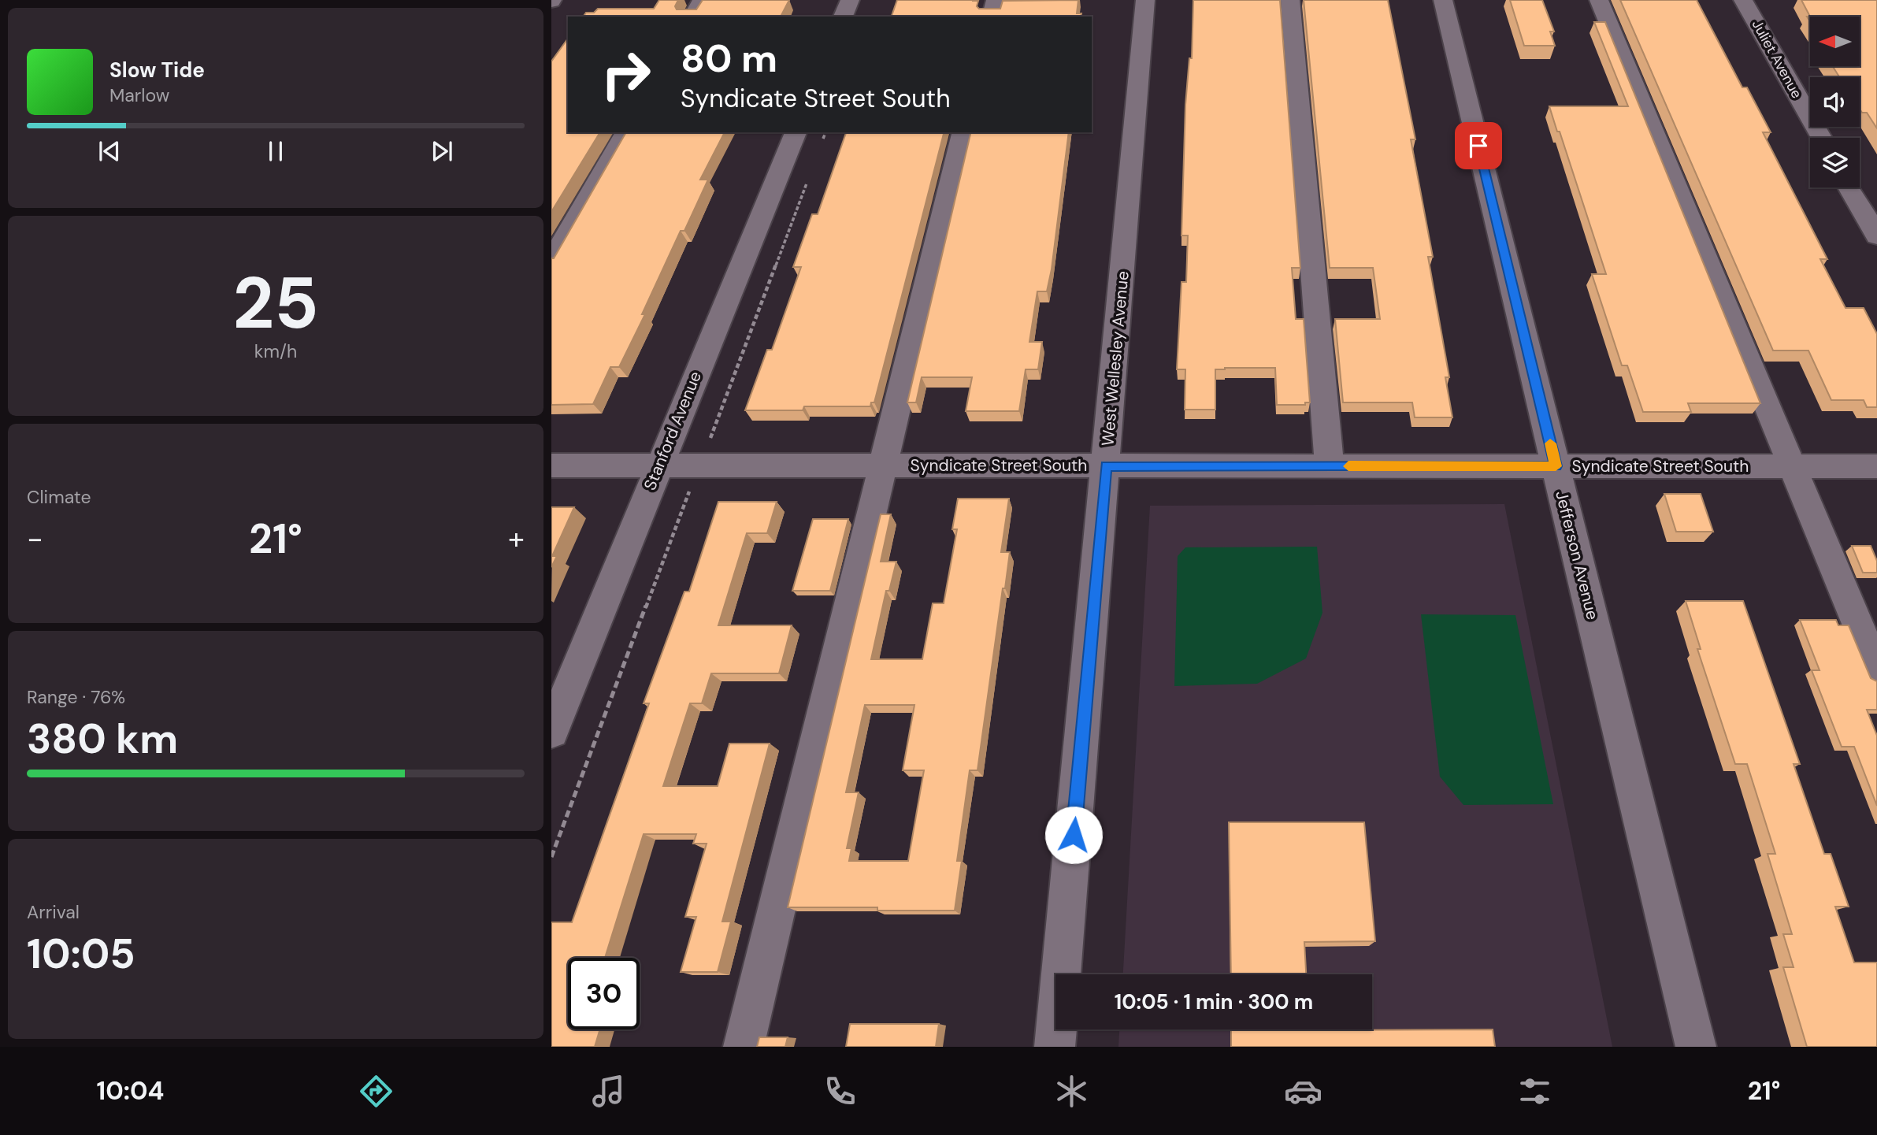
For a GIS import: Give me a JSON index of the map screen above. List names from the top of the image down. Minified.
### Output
{"streets":{"street":["Juliet Avenue","West Wellesley Avenue","Stanford Avenue","Syndicate Street South","Jefferson Avenue"]},"crossings":[["West Wellesley Avenue","Syndicate Street South"],["Stanford Avenue","Syndicate Street South"],["Syndicate Street South","Jefferson Avenue"]],"north":"left","page":{"turn":["80 m","Syndicate Street South"],"song":["Slow Tide","Marlow"],"tile":[["25","km/h"],"Climate",["Range · 76%","380 km"],["Arrival","10:05"]],"heat":["−","21°","+"],"limit":"30","trip":"10:05 · 1 min · 300 m","tabs":["10:04","21°"]}}
